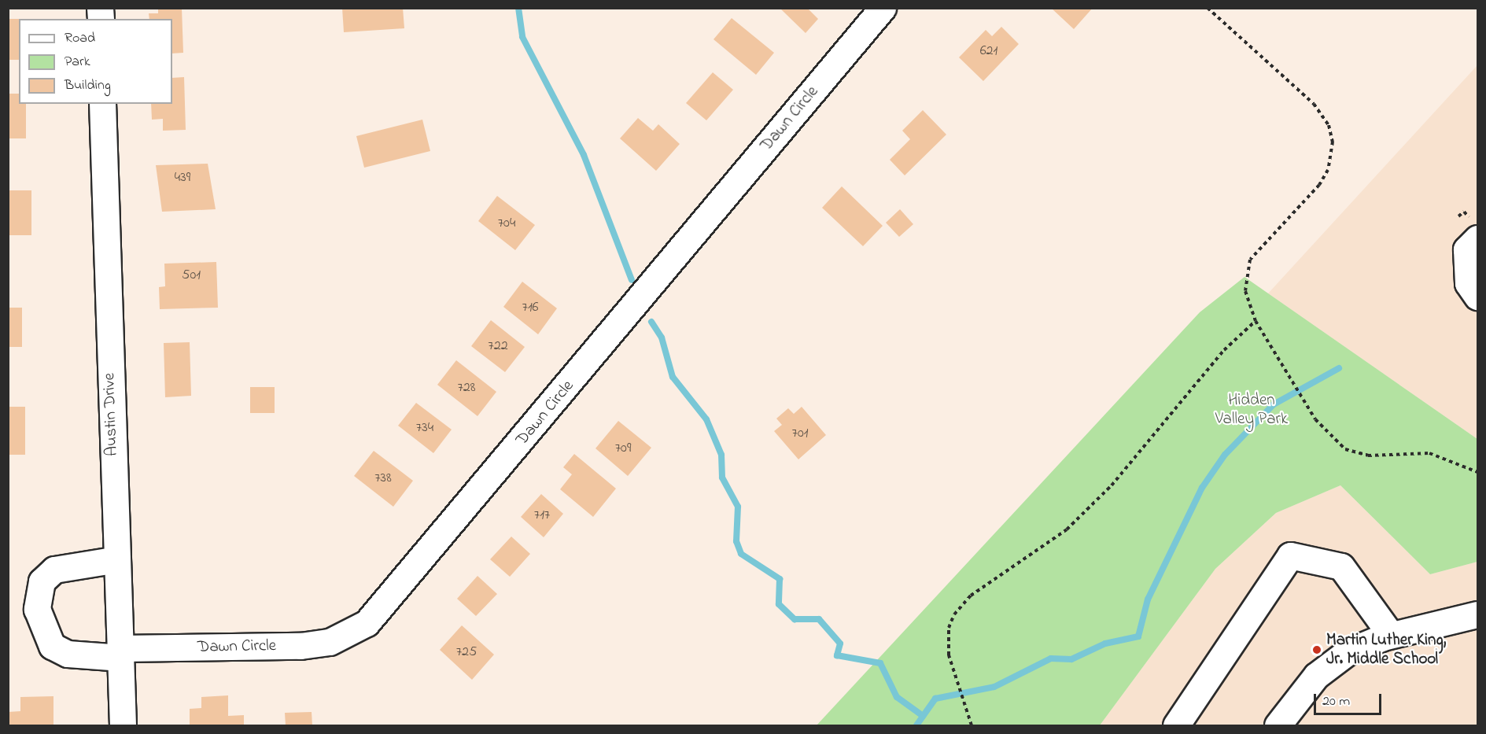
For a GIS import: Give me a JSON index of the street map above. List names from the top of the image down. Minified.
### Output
{"streets":{"street":["Dawn Circle","Austin Drive"]},"crossings":[["Dawn Circle","Austin Drive"]],"parks":["Hidden Valley Park"],"places":["Martin Luther King, Jr. Middle School"],"house_numbers":["621","439","704","501","716","722","728","734","701","709","738","717","725"],"legend":["Road","Park","Building"],"scale_bar":"20 m"}
